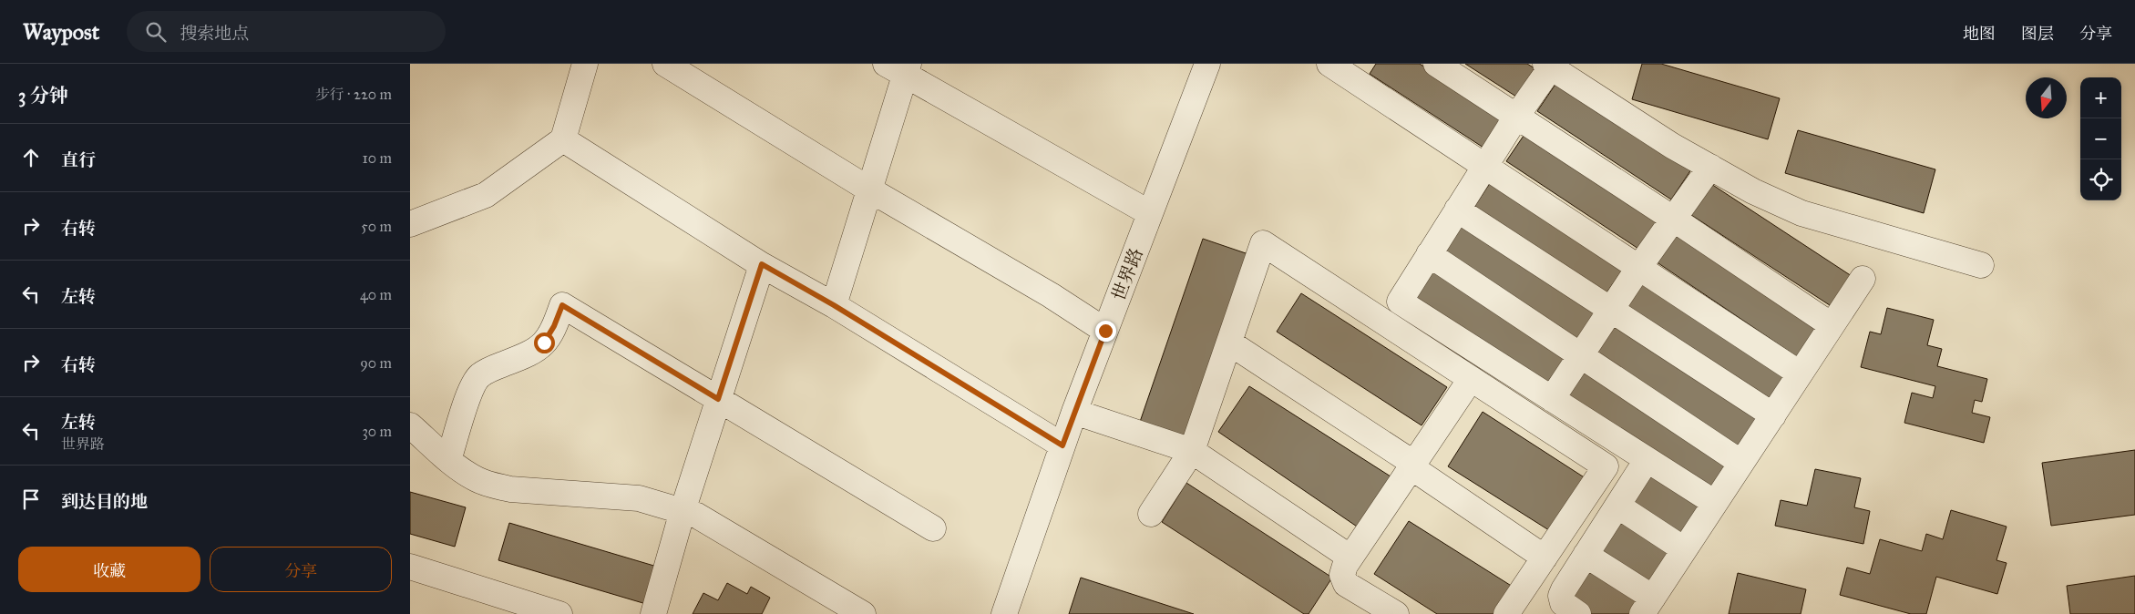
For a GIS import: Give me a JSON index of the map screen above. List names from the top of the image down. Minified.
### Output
{"streets":{"street":["世界路"]},"north":"bottom","page":{"header":"Waypost","search":"搜索地点","nav":["地图","图层","分享"],"heading":["3 分钟","步行 · 220 m"],"map_buttons":["+","−"],"list":[["直行","10 m"],["右转","50 m"],["左转","40 m"],["右转","90 m"],["左转","世界路","30 m"],"到达目的地"],"buttons":["收藏","分享"]}}
